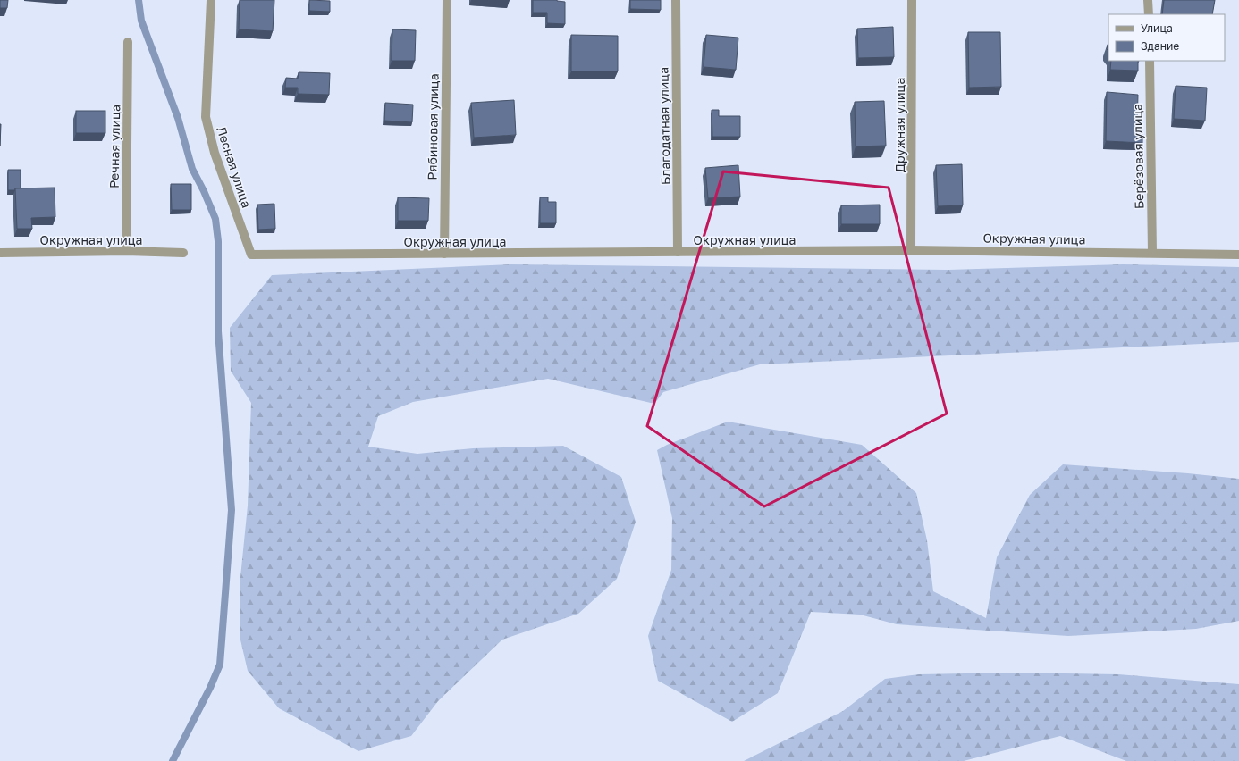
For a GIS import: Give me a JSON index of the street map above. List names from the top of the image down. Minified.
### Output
{"streets":{"street":["Дружная улица","Благодатная улица","Рябиновая улица","Речная улица","Берёзовая улица","Лесная улица","Окружная улица"]},"crossings":[["Дружная улица","Окружная улица"],["Благодатная улица","Окружная улица"],["Рябиновая улица","Окружная улица"],["Речная улица","Окружная улица"],["Берёзовая улица","Окружная улица"],["Лесная улица","Окружная улица"]],"legend":["Улица","Здание"]}
